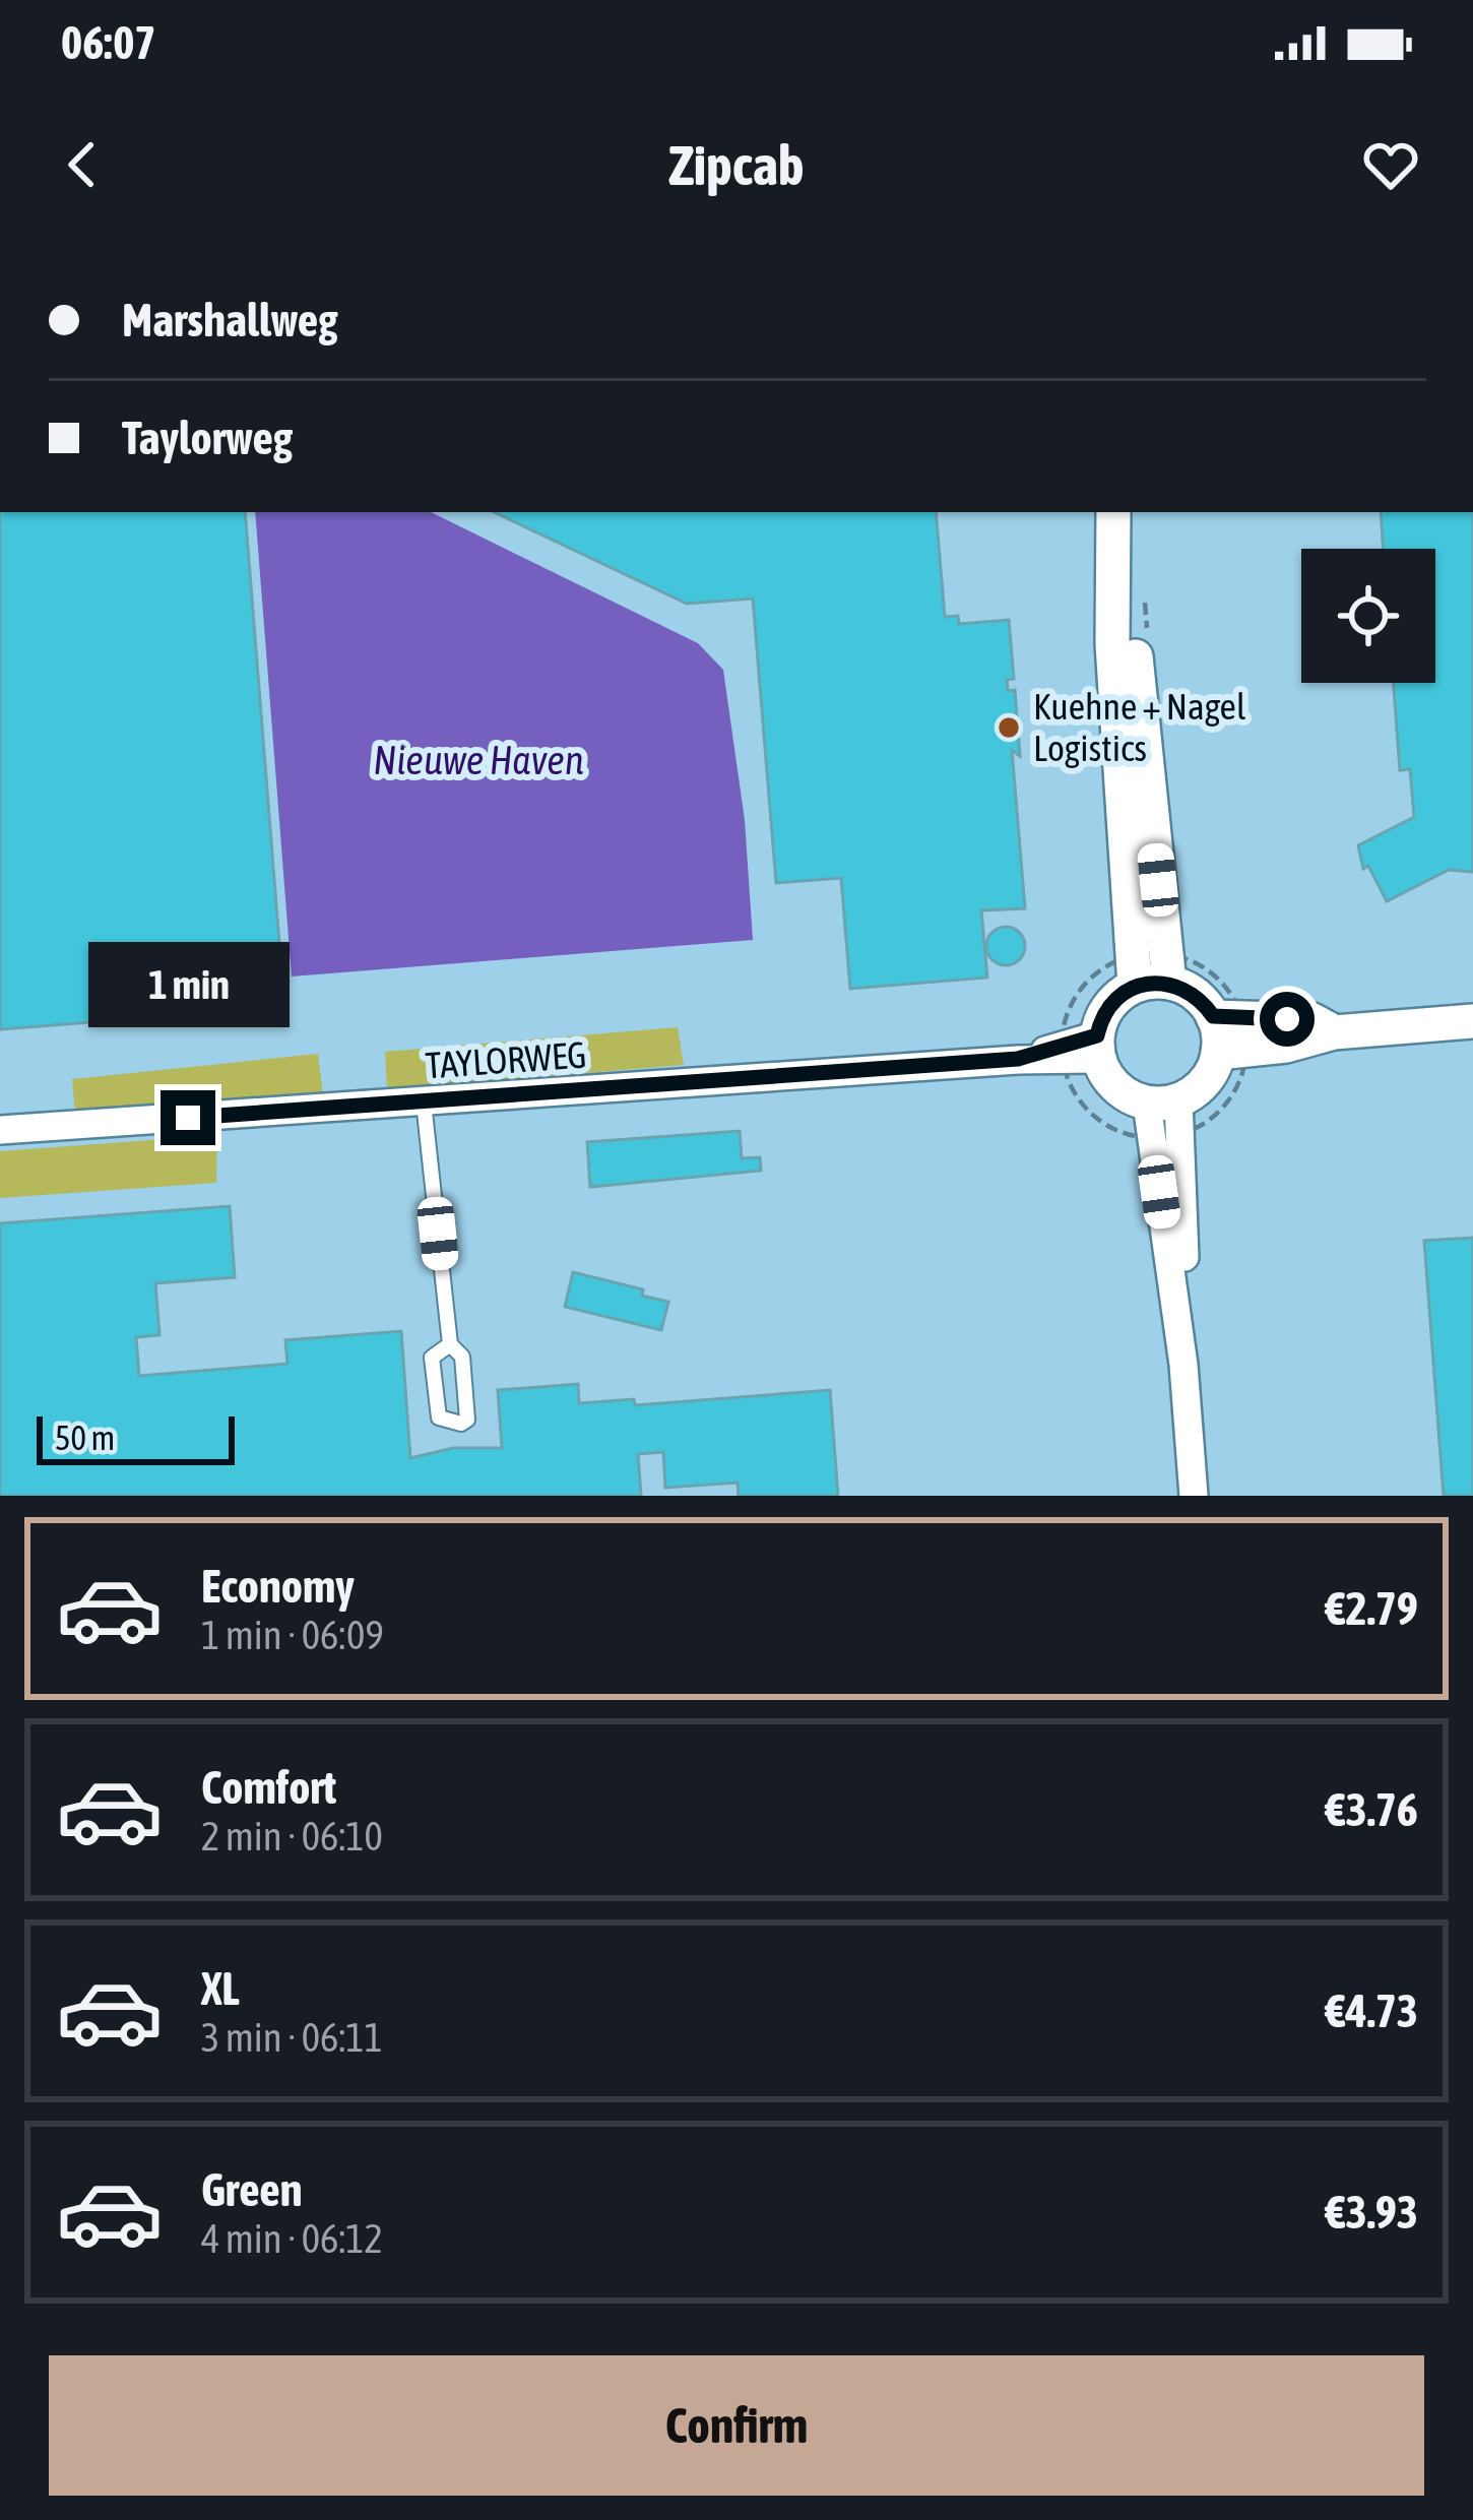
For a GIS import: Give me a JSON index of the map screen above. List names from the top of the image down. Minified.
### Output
{"streets":{"street":["TAYLORWEG"]},"water":["Nieuwe Haven"],"places":["Kuehne + Nagel Logistics"],"scale_bar":"50 m","page":{"status":"06:07","header":"Zipcab","banner":["Marshallweg","Taylorweg"],"bubble":"1 min","scale":"50 m","list":[{"name":"Economy","note":"1 min · 06:09","value":"€2.79"},{"name":"Comfort","note":"2 min · 06:10","value":"€3.76"},{"name":"XL","note":"3 min · 06:11","value":"€4.73"},{"name":"Green","note":"4 min · 06:12","value":"€3.93"}],"buttons":"Confirm"}}
